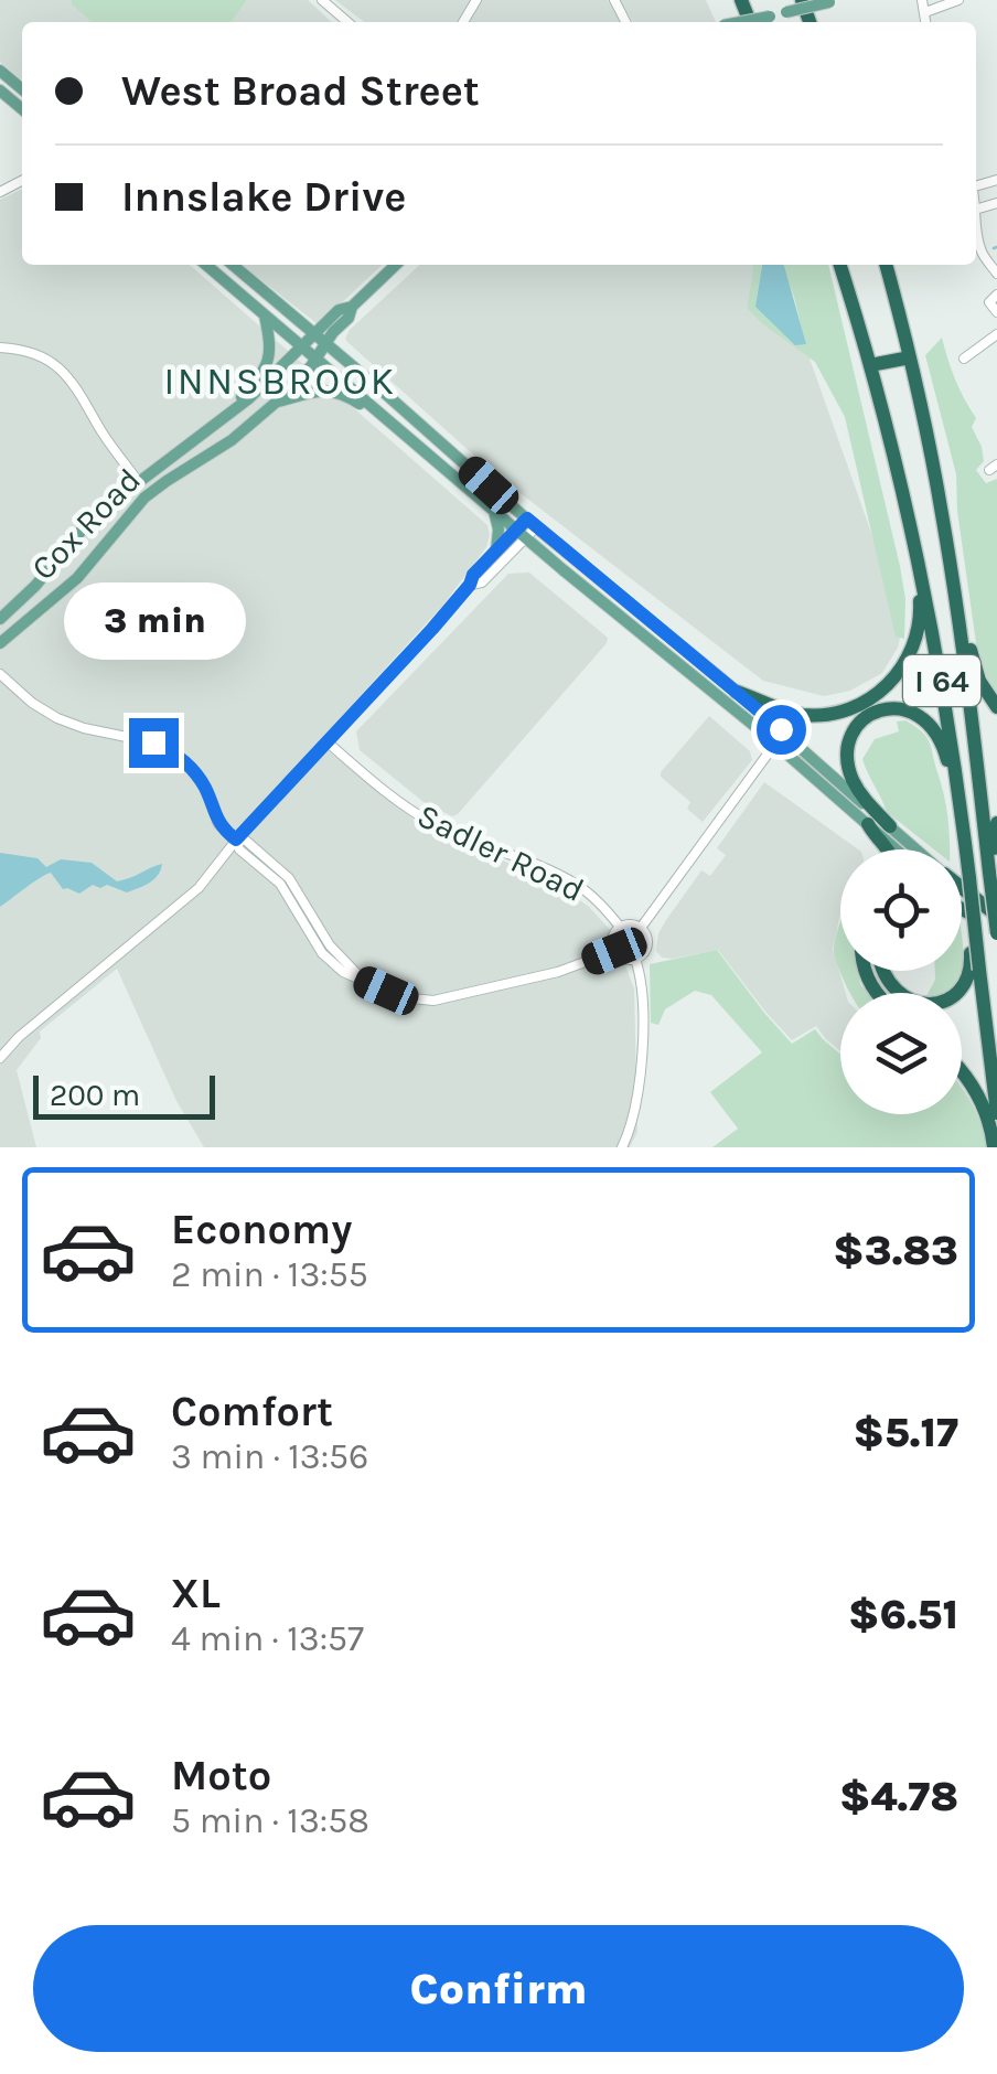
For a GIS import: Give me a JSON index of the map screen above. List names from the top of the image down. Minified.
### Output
{"streets":{"highway":["I 64"],"main road":["Cox Road"],"street":["Sadler Road"]},"districts":["INNSBROOK"],"scale_bar":"200 m","page":{"banner":["West Broad Street","Innslake Drive"],"bubble":"3 min","scale":"200 m","list":[{"name":"Economy","note":"2 min · 13:55","value":"$3.83"},{"name":"Comfort","note":"3 min · 13:56","value":"$5.17"},{"name":"XL","note":"4 min · 13:57","value":"$6.51"},{"name":"Moto","note":"5 min · 13:58","value":"$4.78"}],"buttons":"Confirm"}}
